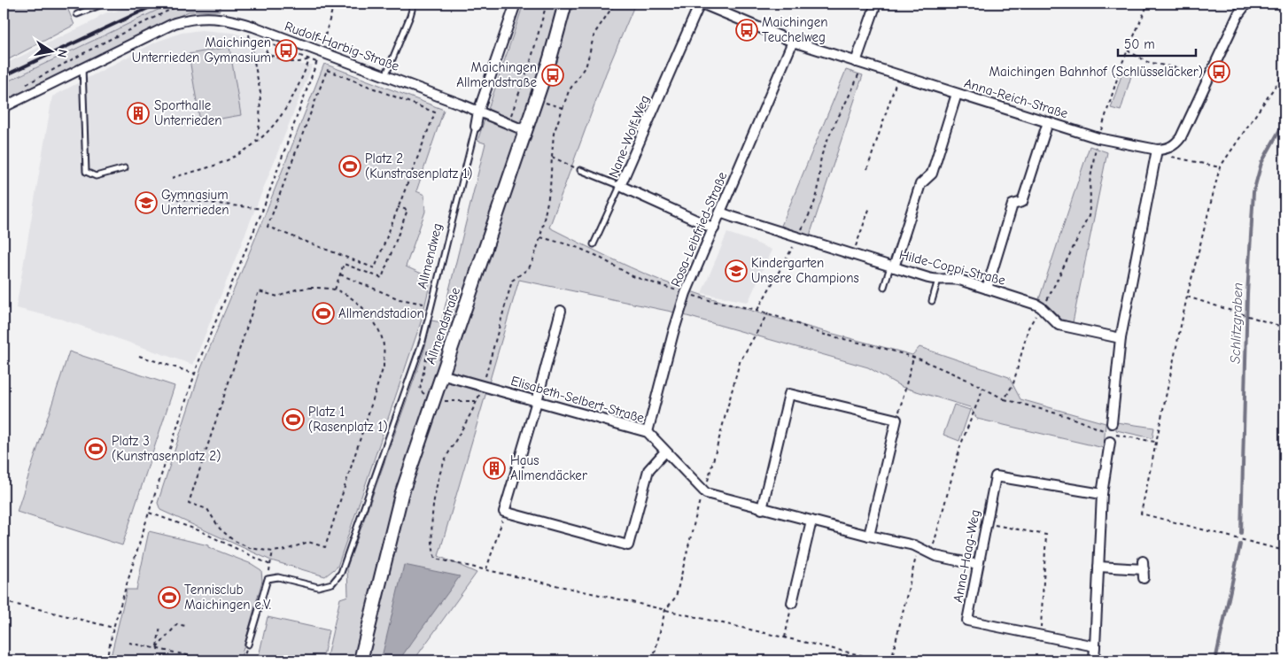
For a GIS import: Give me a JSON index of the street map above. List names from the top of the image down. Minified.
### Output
{"streets":{"main road":["Allmendstraße"],"street":["Rudolf-Harbig-Straße","Anna-Reich-Straße","Nane-Wolf-Weg","Rosa-Leibfried-Straße","Allmendweg","Hilde-Coppi-Straße","Elisabeth-Selbert-Straße","Anna-Haag-Weg"]},"crossings":[["Rudolf-Harbig-Straße","Allmendweg"],["Rudolf-Harbig-Straße","Allmendstraße"],["Anna-Reich-Straße","Nane-Wolf-Weg"],["Anna-Reich-Straße","Rosa-Leibfried-Straße"],["Nane-Wolf-Weg","Rosa-Leibfried-Straße"],["Rosa-Leibfried-Straße","Hilde-Coppi-Straße"],["Rosa-Leibfried-Straße","Elisabeth-Selbert-Straße"],["Allmendstraße","Elisabeth-Selbert-Straße"]],"water":["Schlitzgraben"],"places":{"bus stop":["Maichingen Teuchelweg","Maichingen Unterrieden Gymnasium","Maichingen Bahnhof (Schlüsseläcker)","Maichingen Allmendstraße"],"building":["Sporthalle Unterrieden","Haus Allmendäcker"],"sports":["Platz 2 (Kunstrasenplatz 1)","Allmendstadion","Platz 1 (Rasenplatz 1)","Platz 3 (Kunstrasenplatz 2)","Tennisclub Maichingen e.V."],"school or university":["Gymnasium Unterrieden","Kindergarten Unsere Champions"]},"scale_bar":"50 m","north":"right"}
